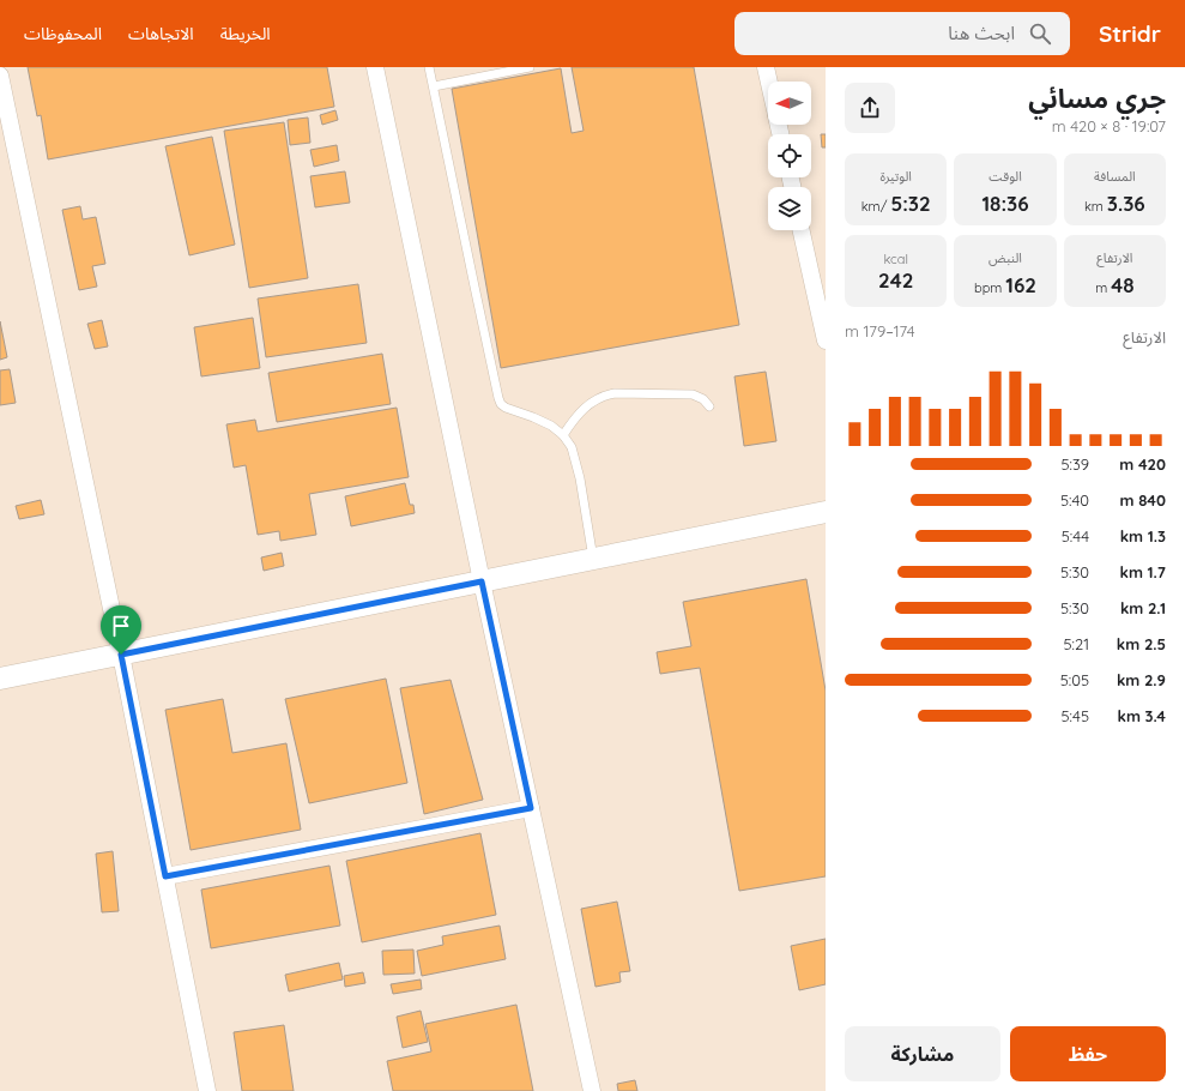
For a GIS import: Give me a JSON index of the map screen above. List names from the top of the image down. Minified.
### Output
{"north":"left","page":{"header":"Stridr","search":"ابحث هنا","nav":["الخريطة","الاتجاهات","المحفوظات"],"heading":["جري مسائي","19:07 · 8 × 420 m"],"stats":[["المسافة","3.36 km"],["الوقت","18:36"],["الوتيرة","5:32 /km"],["الارتفاع","48 m"],["النبض","162 bpm"],["kcal","242"]],"chart":["الارتفاع","174–179 m"],"list":[{"name":"420 m","note":"5:39"},{"name":"840 m","note":"5:40"},{"name":"1.3 km","note":"5:44"},{"name":"1.7 km","note":"5:30"},{"name":"2.1 km","note":"5:30"},{"name":"2.5 km","note":"5:21"},{"name":"2.9 km","note":"5:05"},{"name":"3.4 km","note":"5:45"}],"buttons":["حفظ","مشاركة"]}}
